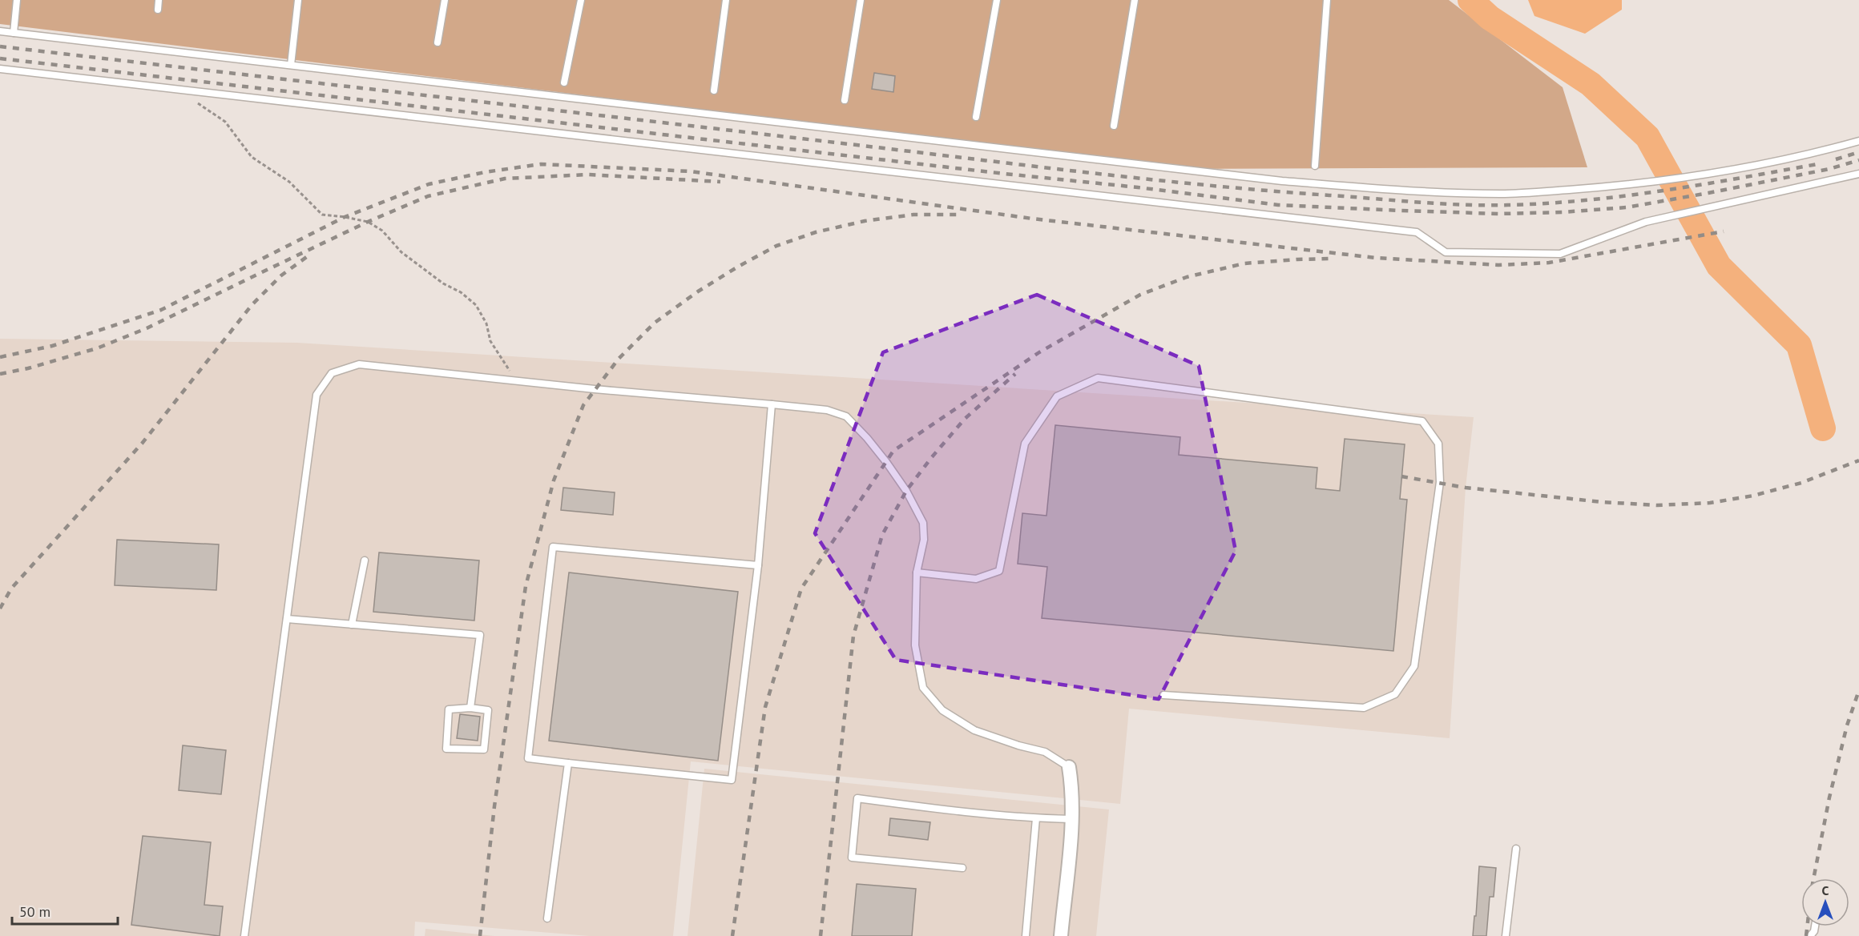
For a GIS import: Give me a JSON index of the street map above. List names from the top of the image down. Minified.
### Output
{"scale_bar":"50 m","north":"top"}
